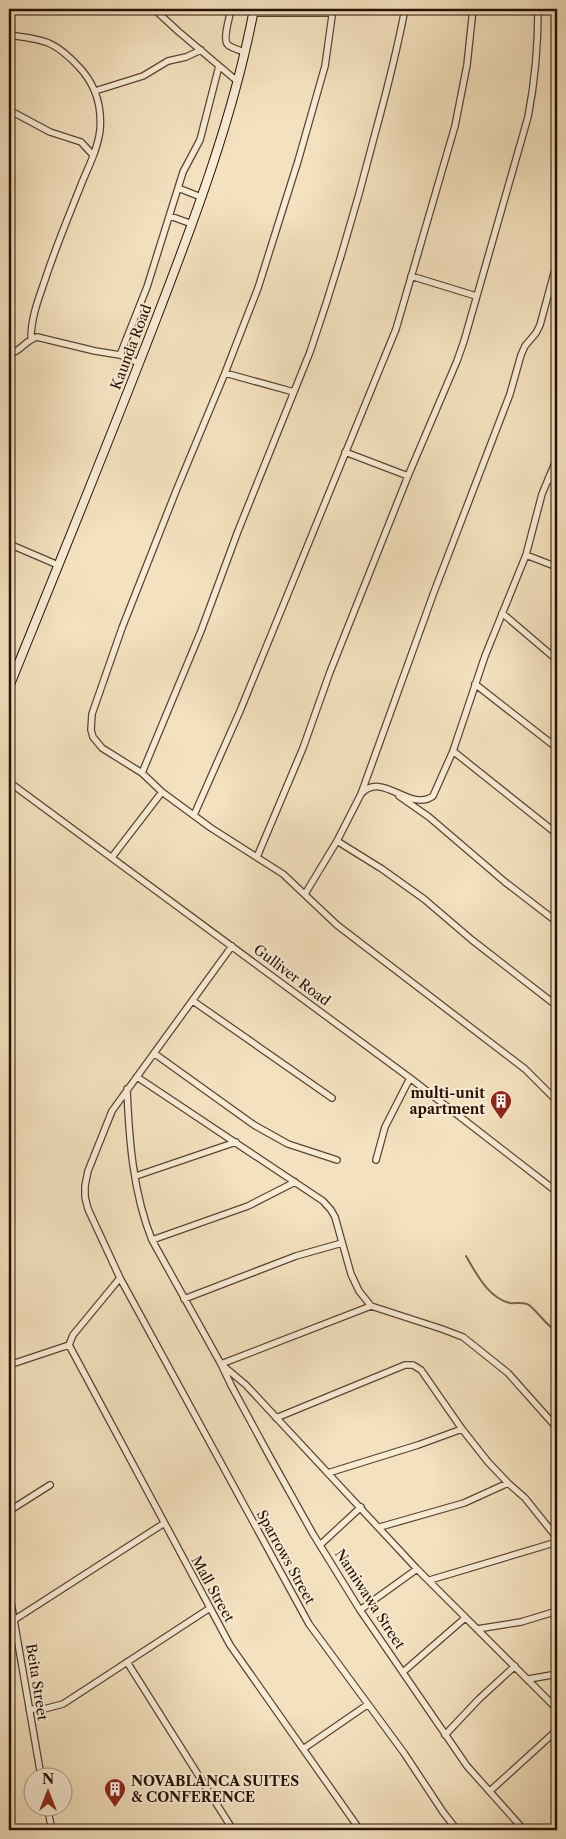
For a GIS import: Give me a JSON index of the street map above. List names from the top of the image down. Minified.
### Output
{"streets":{"main road":["Kaunda Road"],"street":["Gulliver Road","Sparrows Street","Mall Street","Namiwawa Street","Beita Street"]},"crossings":[["Gulliver Road","Sparrows Street"]],"places":{"building":["multi-unit apartment","NOVABLANCA SUITES & CONFERENCE"]},"north":"top"}
